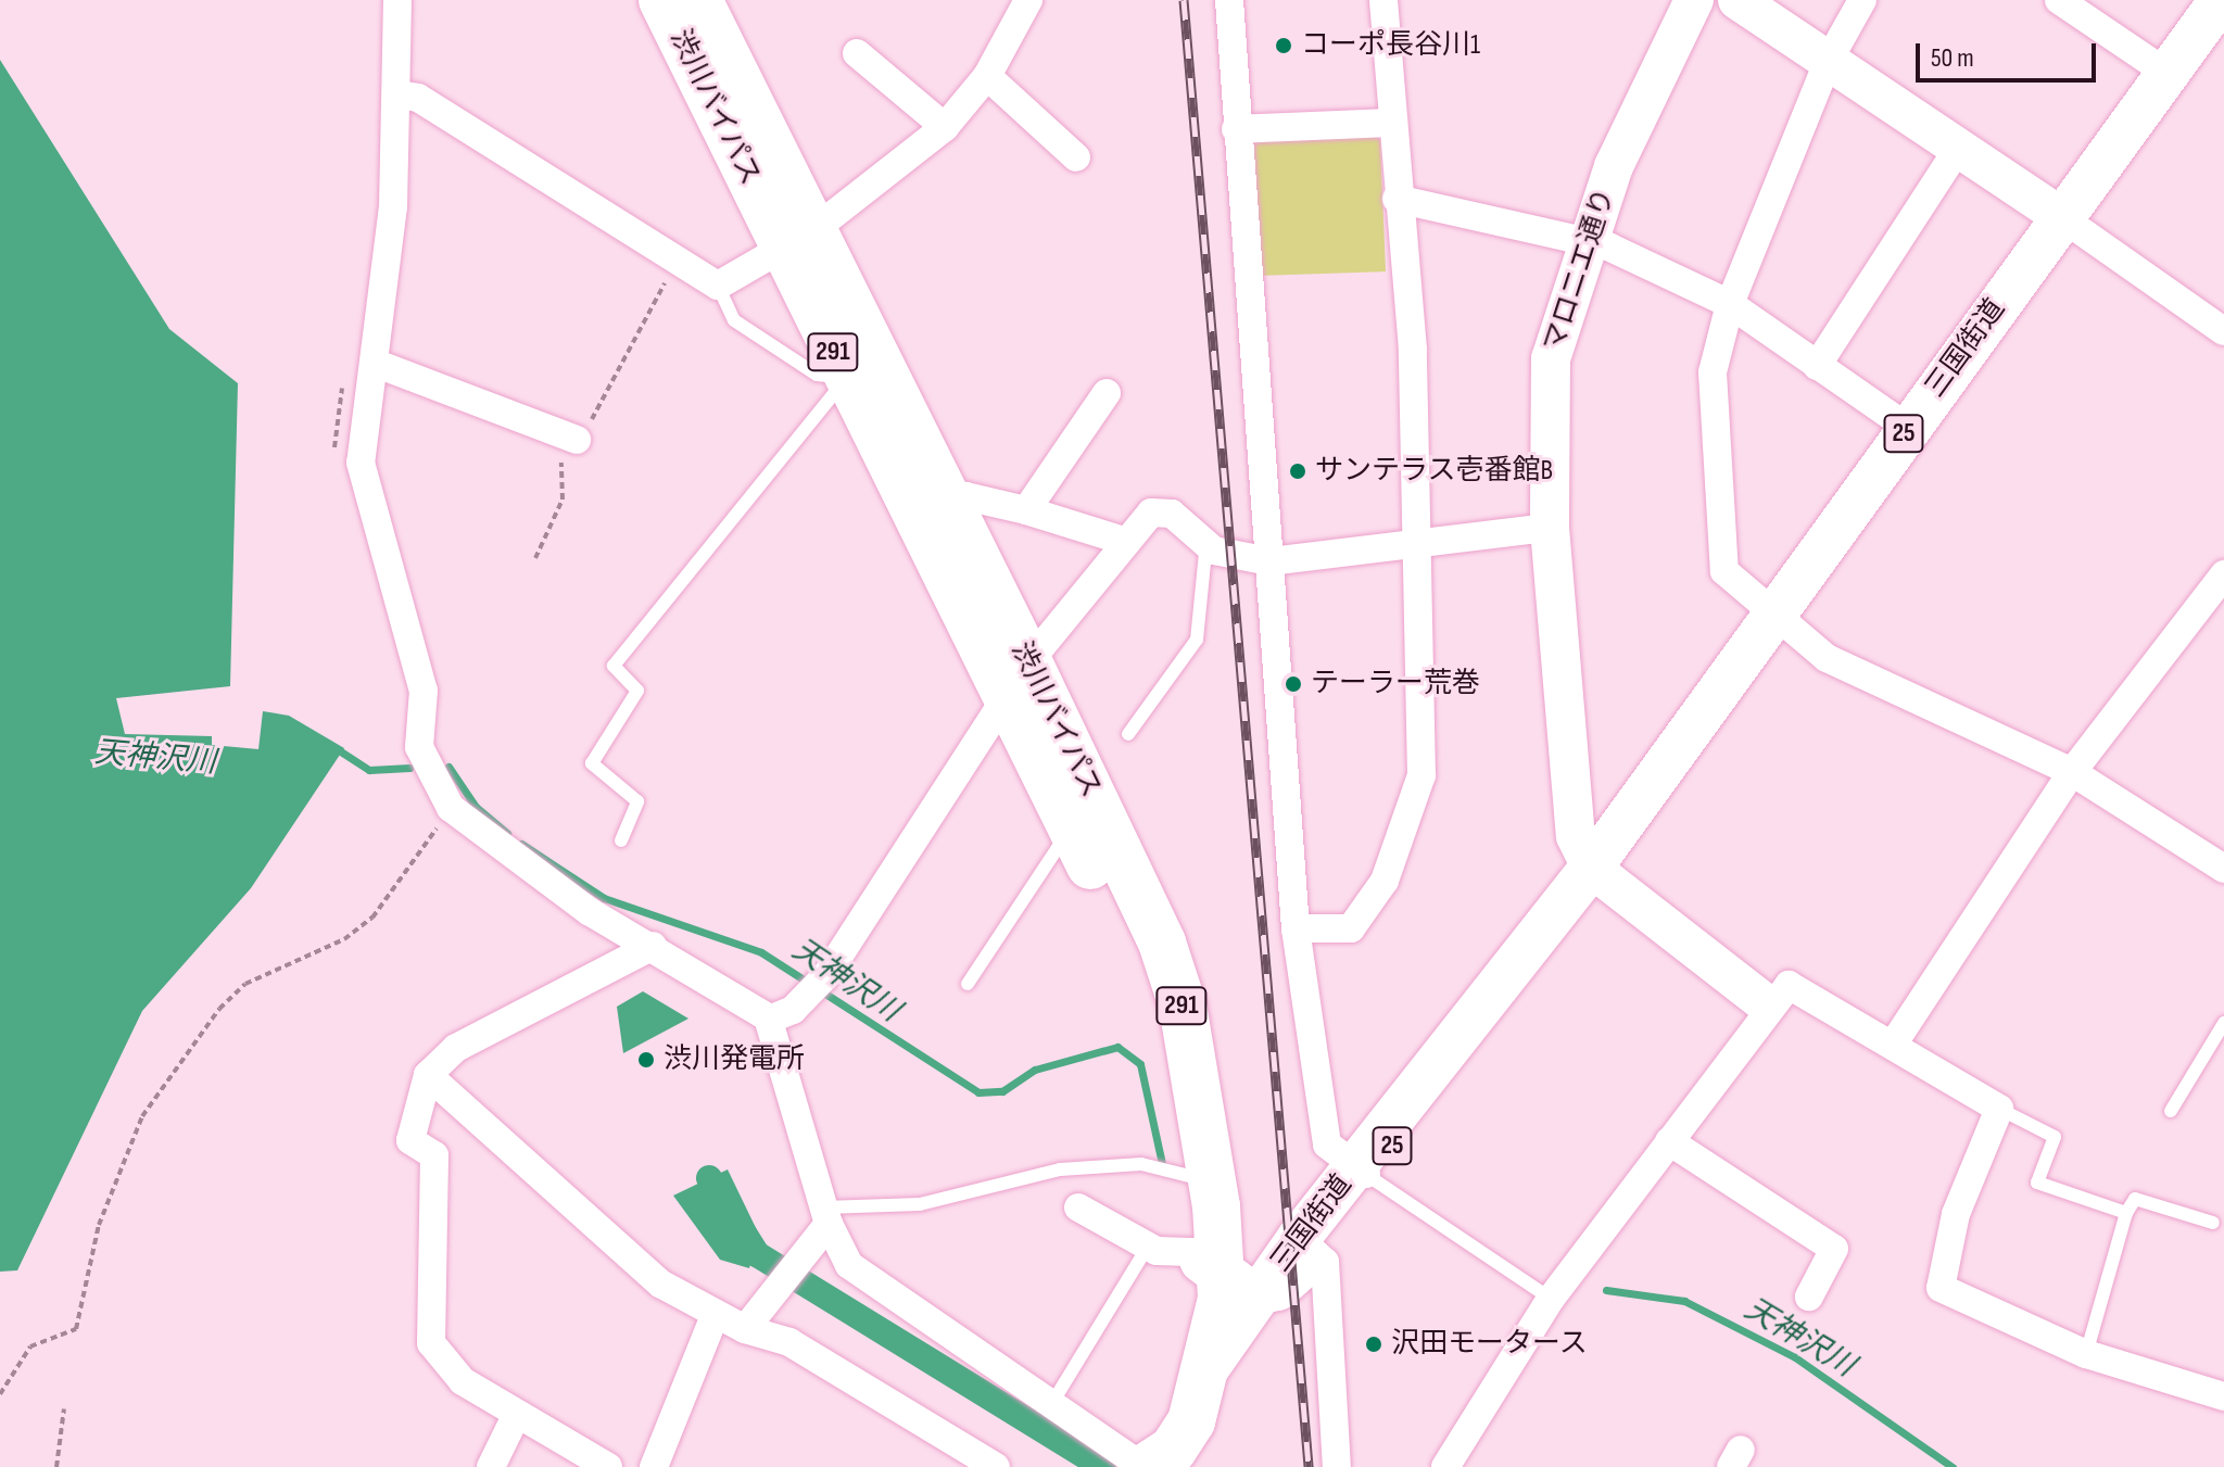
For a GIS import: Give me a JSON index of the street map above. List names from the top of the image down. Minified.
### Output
{"streets":{"highway":["渋川バイパス","291"],"main road":["三国街道","25"],"street":["マロニエ通り"]},"crossings":[["渋川バイパス","三国街道"],["マロニエ通り","三国街道"]],"water":["天神沢川"],"places":["コーポ長谷川1","サンテラス壱番館B","テーラー荒巻","渋川発電所","沢田モータース"],"scale_bar":"50 m"}
